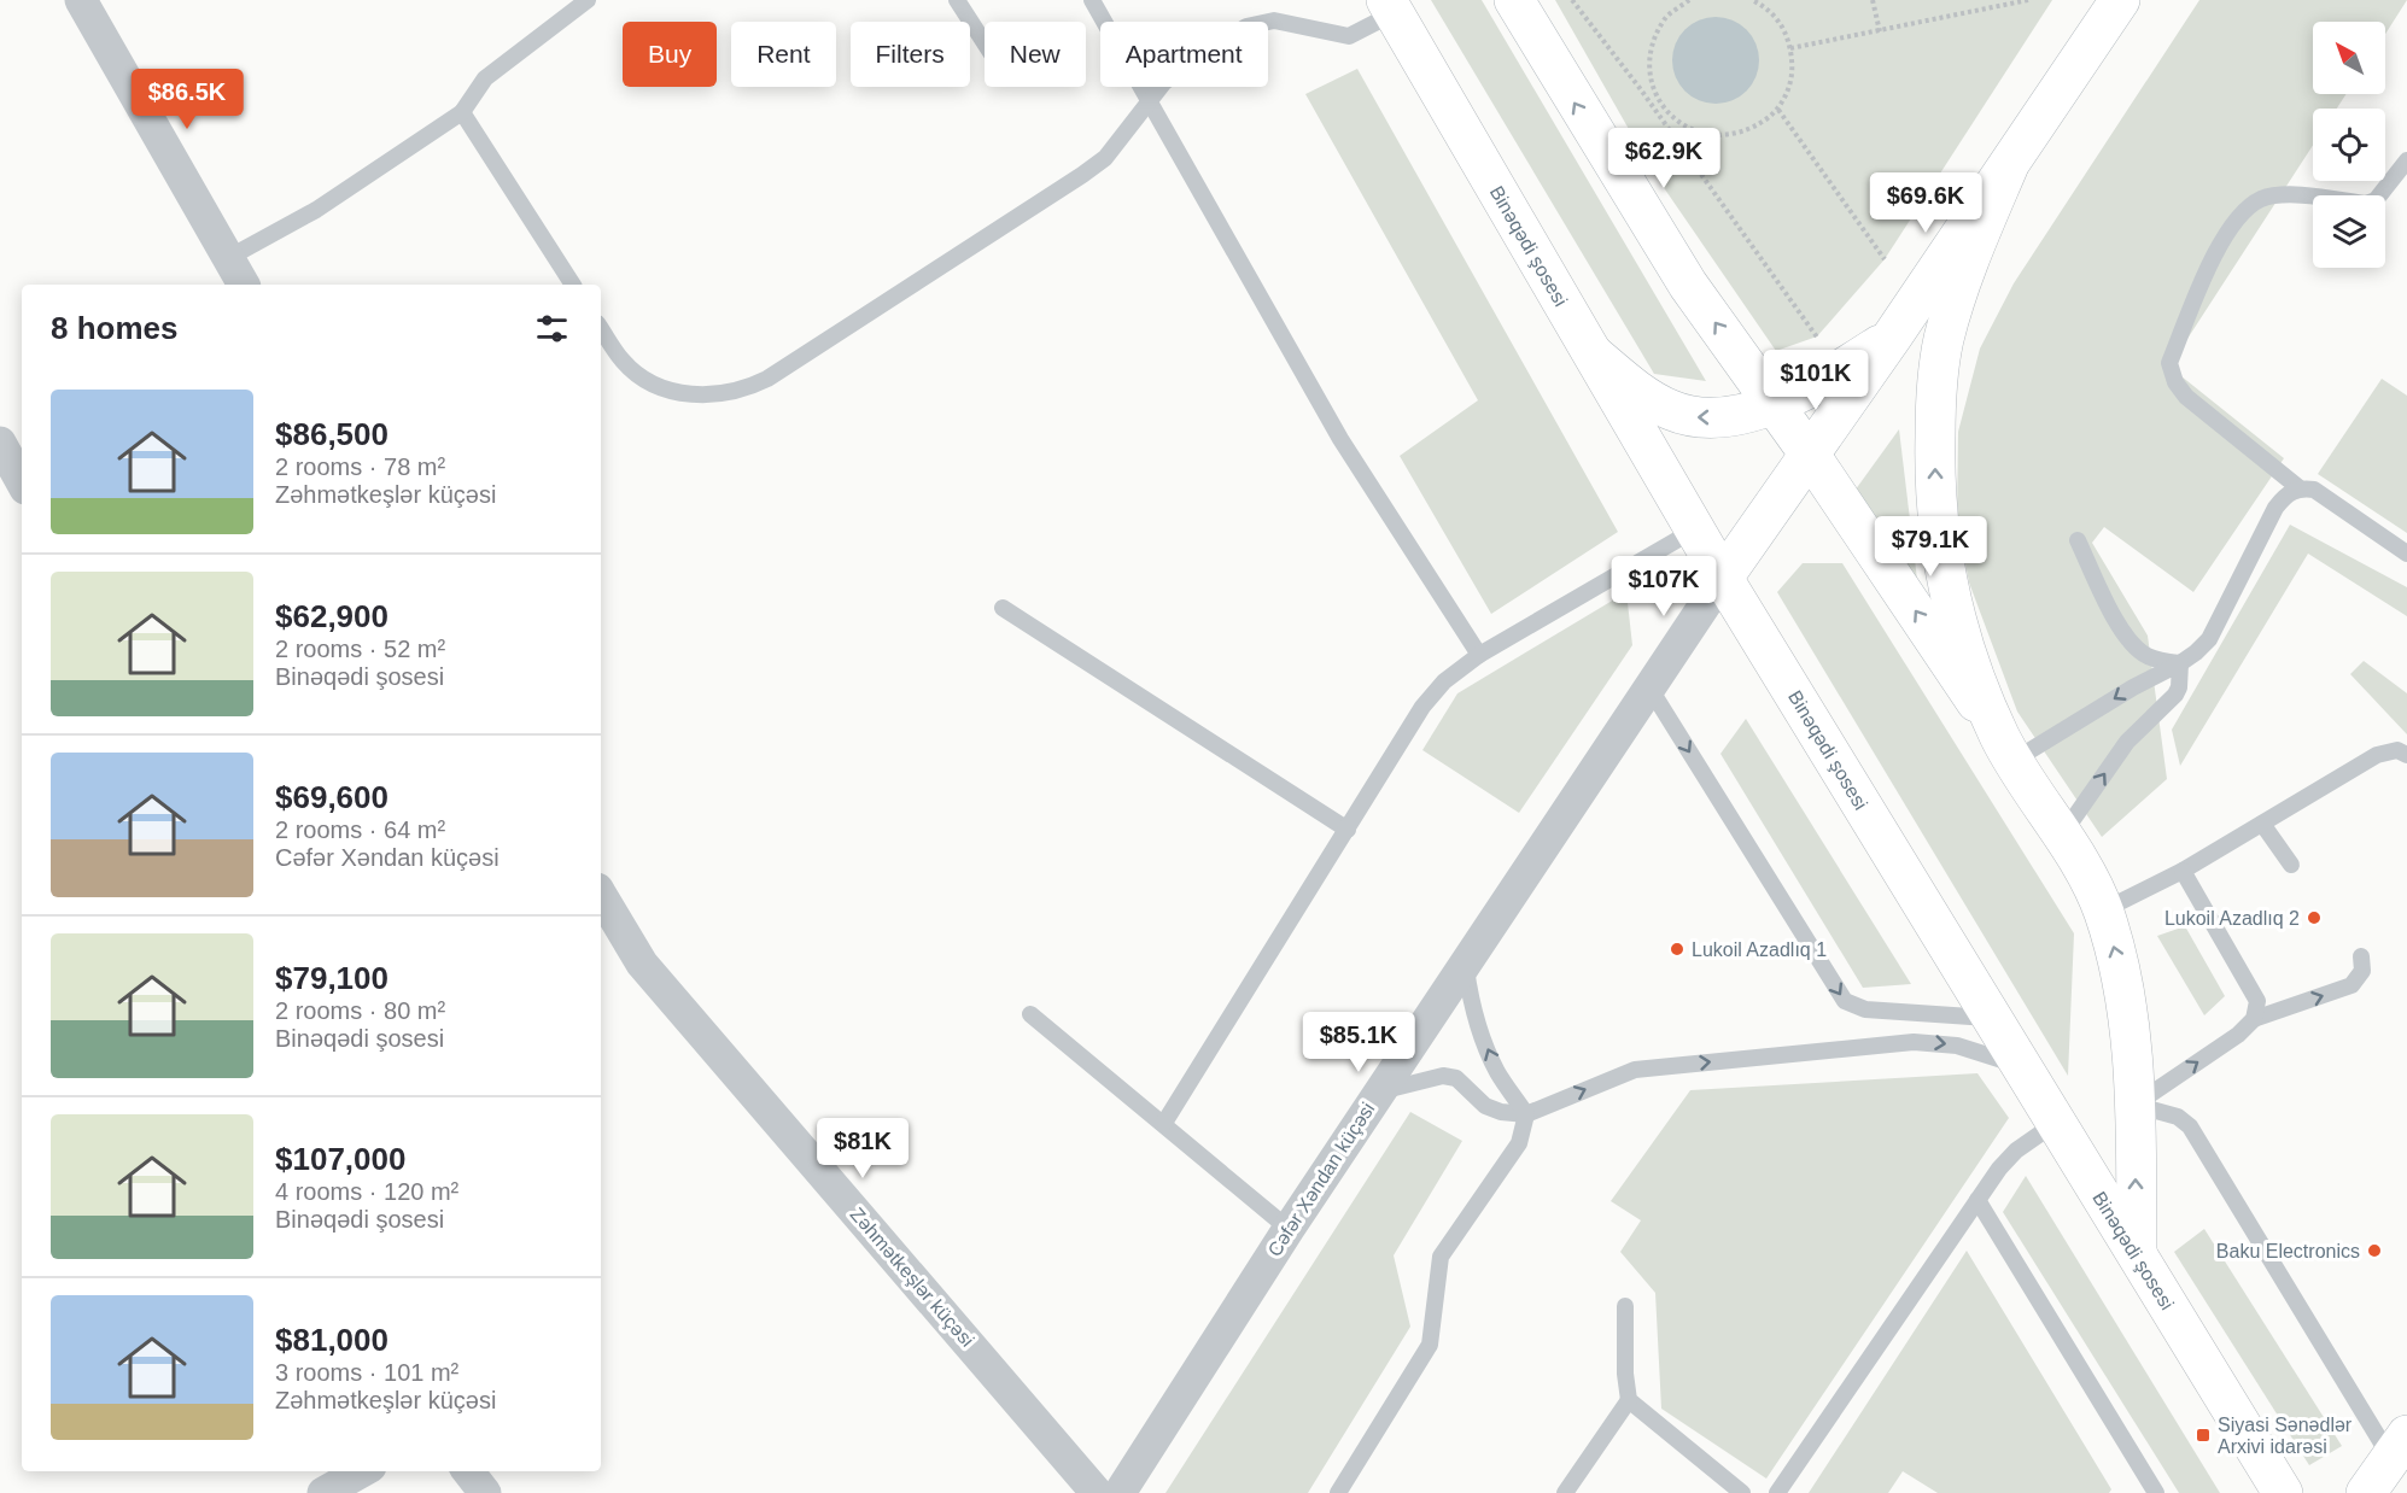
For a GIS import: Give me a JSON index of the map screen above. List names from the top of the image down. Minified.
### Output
{"streets":{"main road":["Binəqədi şosesi"],"street":["Cəfər Xəndan küçəsi","Zəhmətkeşlər küçəsi"]},"crossings":[["Binəqədi şosesi","Cəfər Xəndan küçəsi"]],"places":{"other":["Lukoil Azadlıq 2","Lukoil Azadlıq 1","Baku Electronics"],"transit":["Siyasi Sənədlər Arxivi idarəsi"]},"north":"top left","page":{"chip":["Buy","Rent","Filters","New","Apartment"],"price":["$86.5K","$62.9K","$69.6K","$101K","$79.1K","$107K","$85.1K","$81K"],"heading":"8 homes","list":[{"name":"$86,500","note":"2 rooms · 78 m² · Zəhmətkeşlər küçəsi"},{"name":"$62,900","note":"2 rooms · 52 m² · Binəqədi şosesi"},{"name":"$69,600","note":"2 rooms · 64 m² · Cəfər Xəndan küçəsi"},{"name":"$79,100","note":"2 rooms · 80 m² · Binəqədi şosesi"},{"name":"$107,000","note":"4 rooms · 120 m² · Binəqədi şosesi"},{"name":"$81,000","note":"3 rooms · 101 m² · Zəhmətkeşlər küçəsi"}]}}
